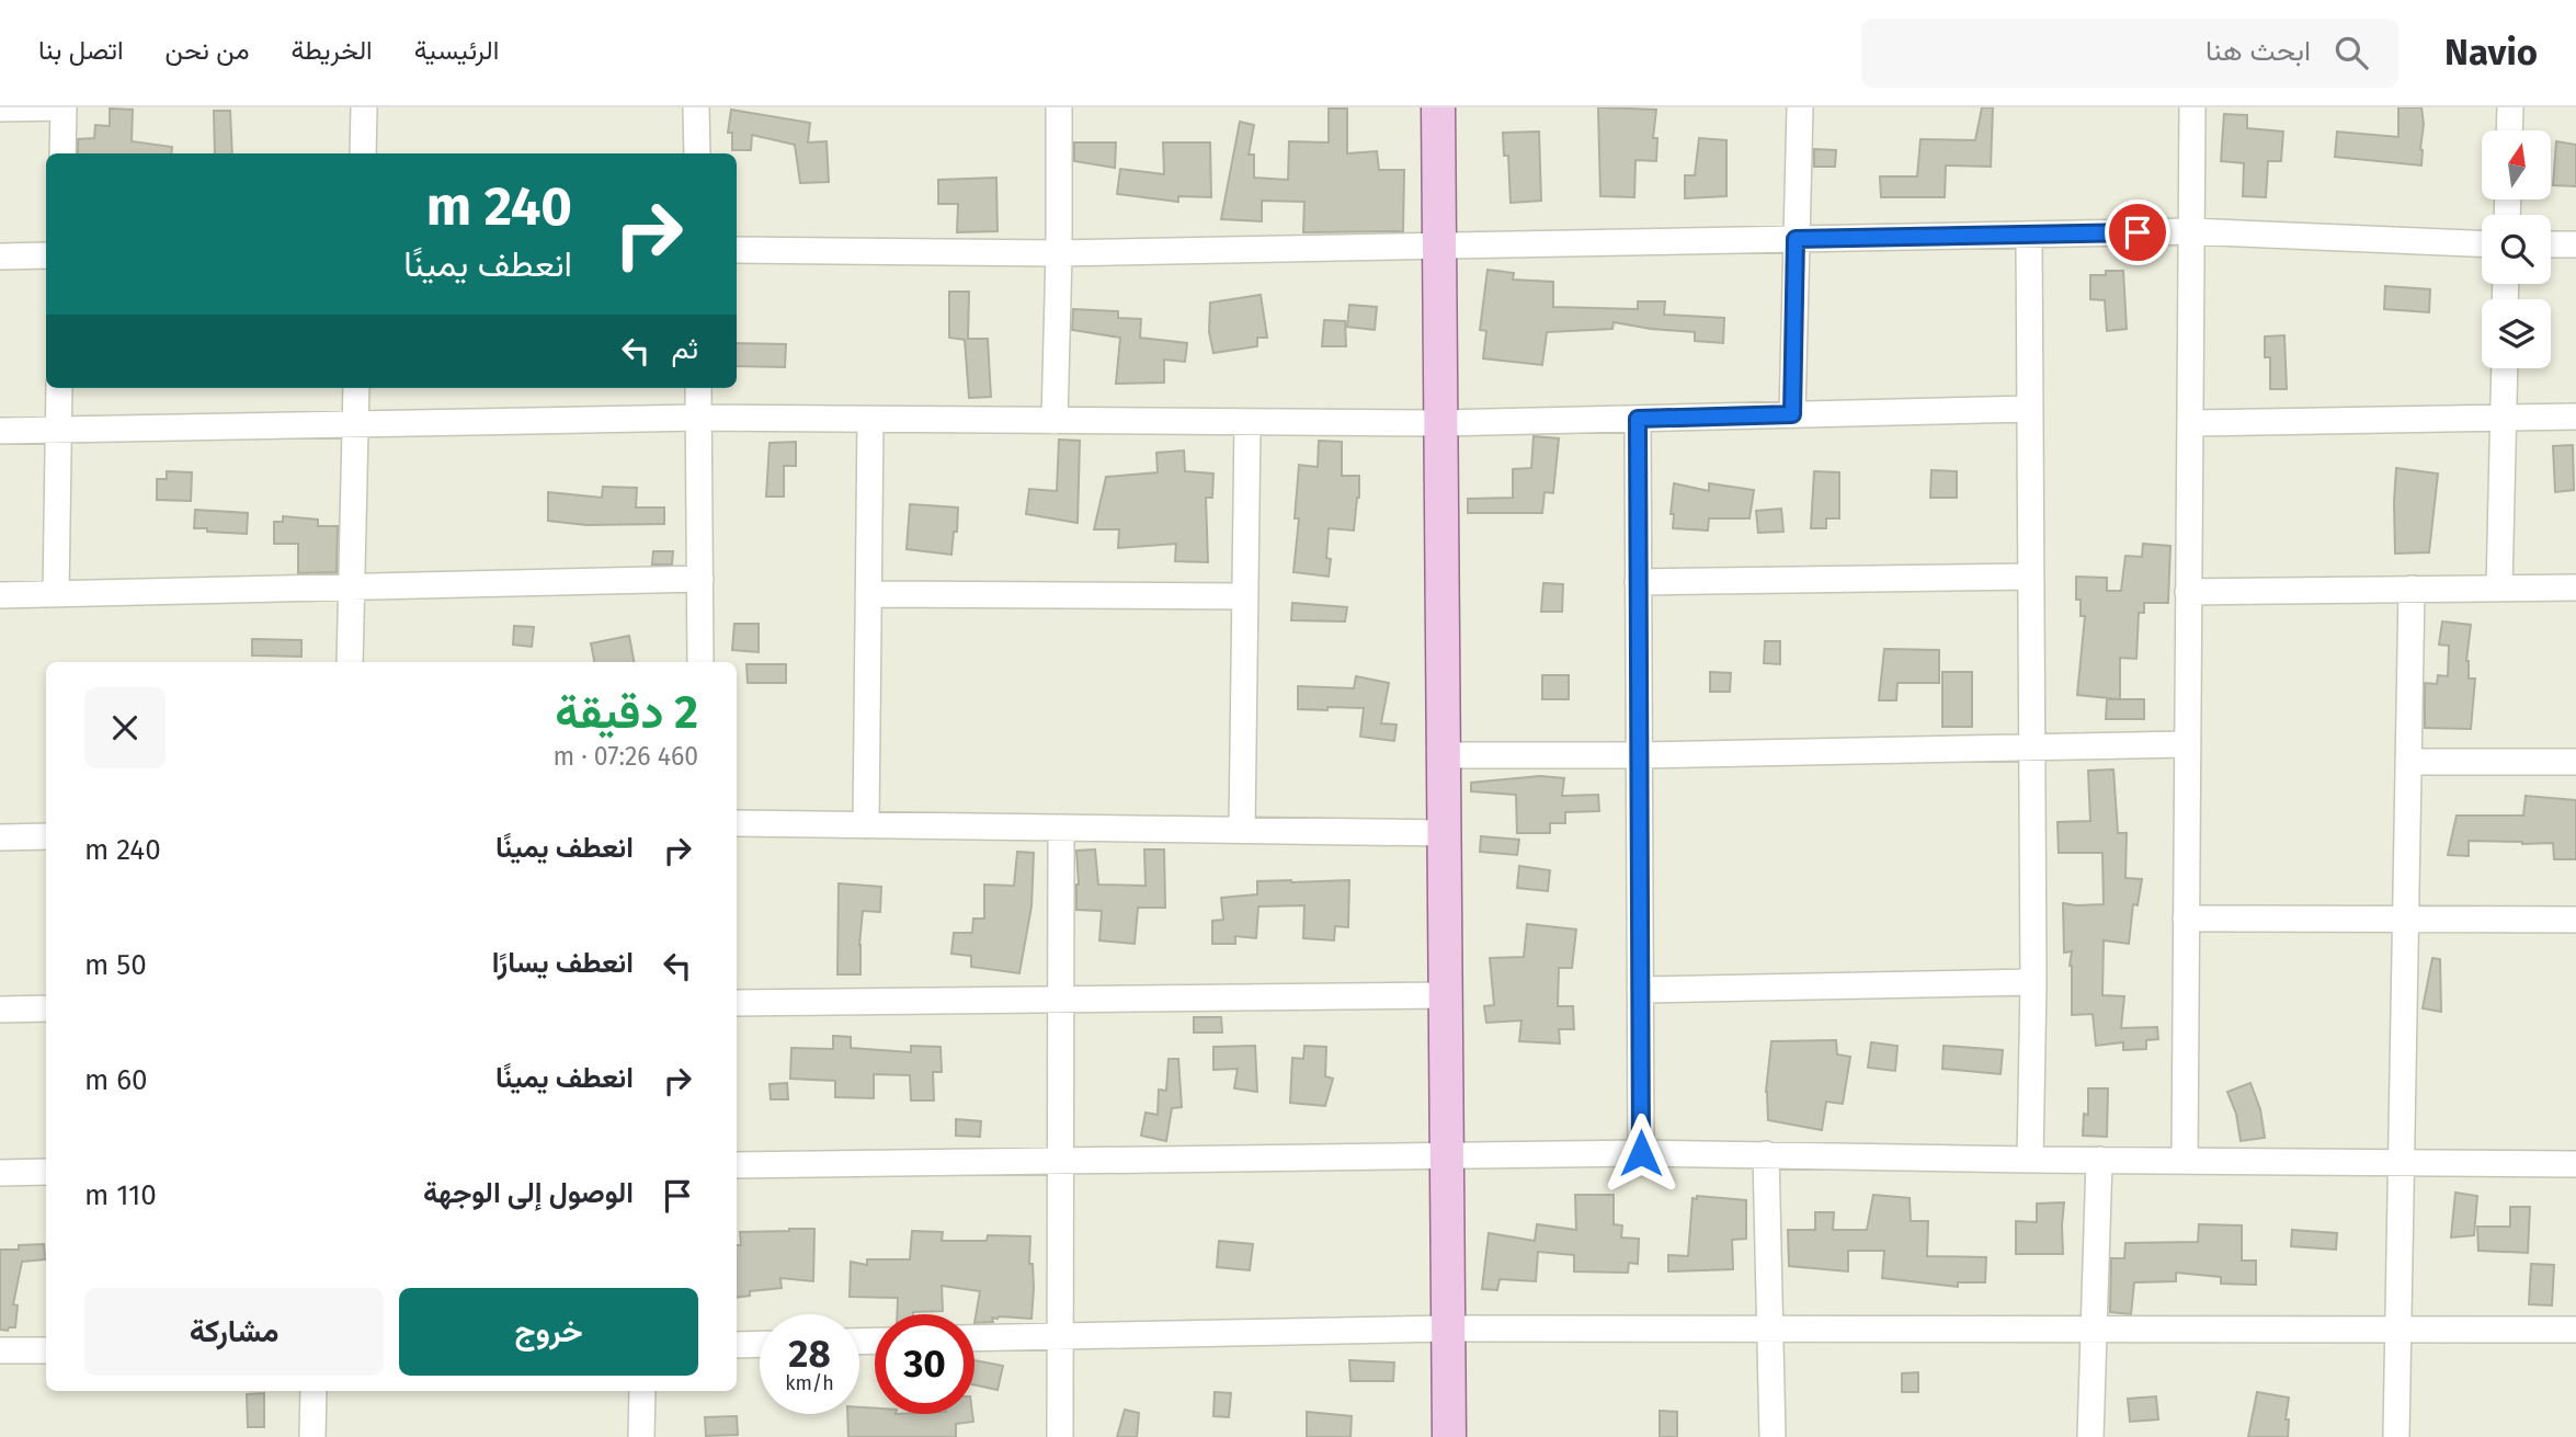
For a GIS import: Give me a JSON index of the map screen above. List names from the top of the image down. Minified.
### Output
{"north":"top","page":{"header":"Navio","search":"ابحث هنا","nav":["الرئيسية","الخريطة","من نحن","اتصل بنا"],"turn":["240 m","انعطف يمينًا"],"then":"ثم","heading":["2 دقيقة","460 m · 07:26"],"list":[{"name":"انعطف يمينًا","value":"240 m"},{"name":"انعطف يسارًا","value":"50 m"},{"name":"انعطف يمينًا","value":"60 m"},{"name":"الوصول إلى الوجهة","value":"110 m"}],"buttons":["خروج","مشاركة"],"speed":"28 km/h","limit":"30"}}
